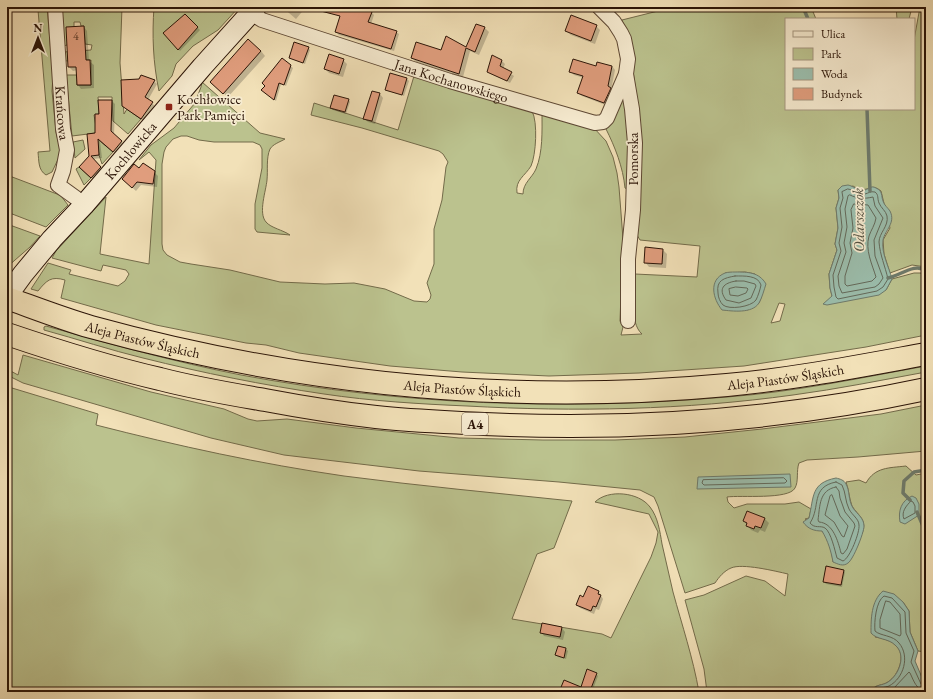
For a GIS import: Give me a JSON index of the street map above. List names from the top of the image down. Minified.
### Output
{"streets":{"highway":["Aleja Piastów Śląskich","A4"],"street":["Jana Kochanowskiego","Krańcowa","Kochłowicka","Pomorska"]},"crossings":[["Jana Kochanowskiego","Kochłowicka"],["Jana Kochanowskiego","Pomorska"],["Krańcowa","Kochłowicka"],["Kochłowicka","Aleja Piastów Śląskich"]],"water":["Odarszczok"],"places":{"transit":["Kochłowice Park Pamięci"]},"house_numbers":["4"],"legend":["Ulica","Park","Woda","Budynek"],"north":"top"}
